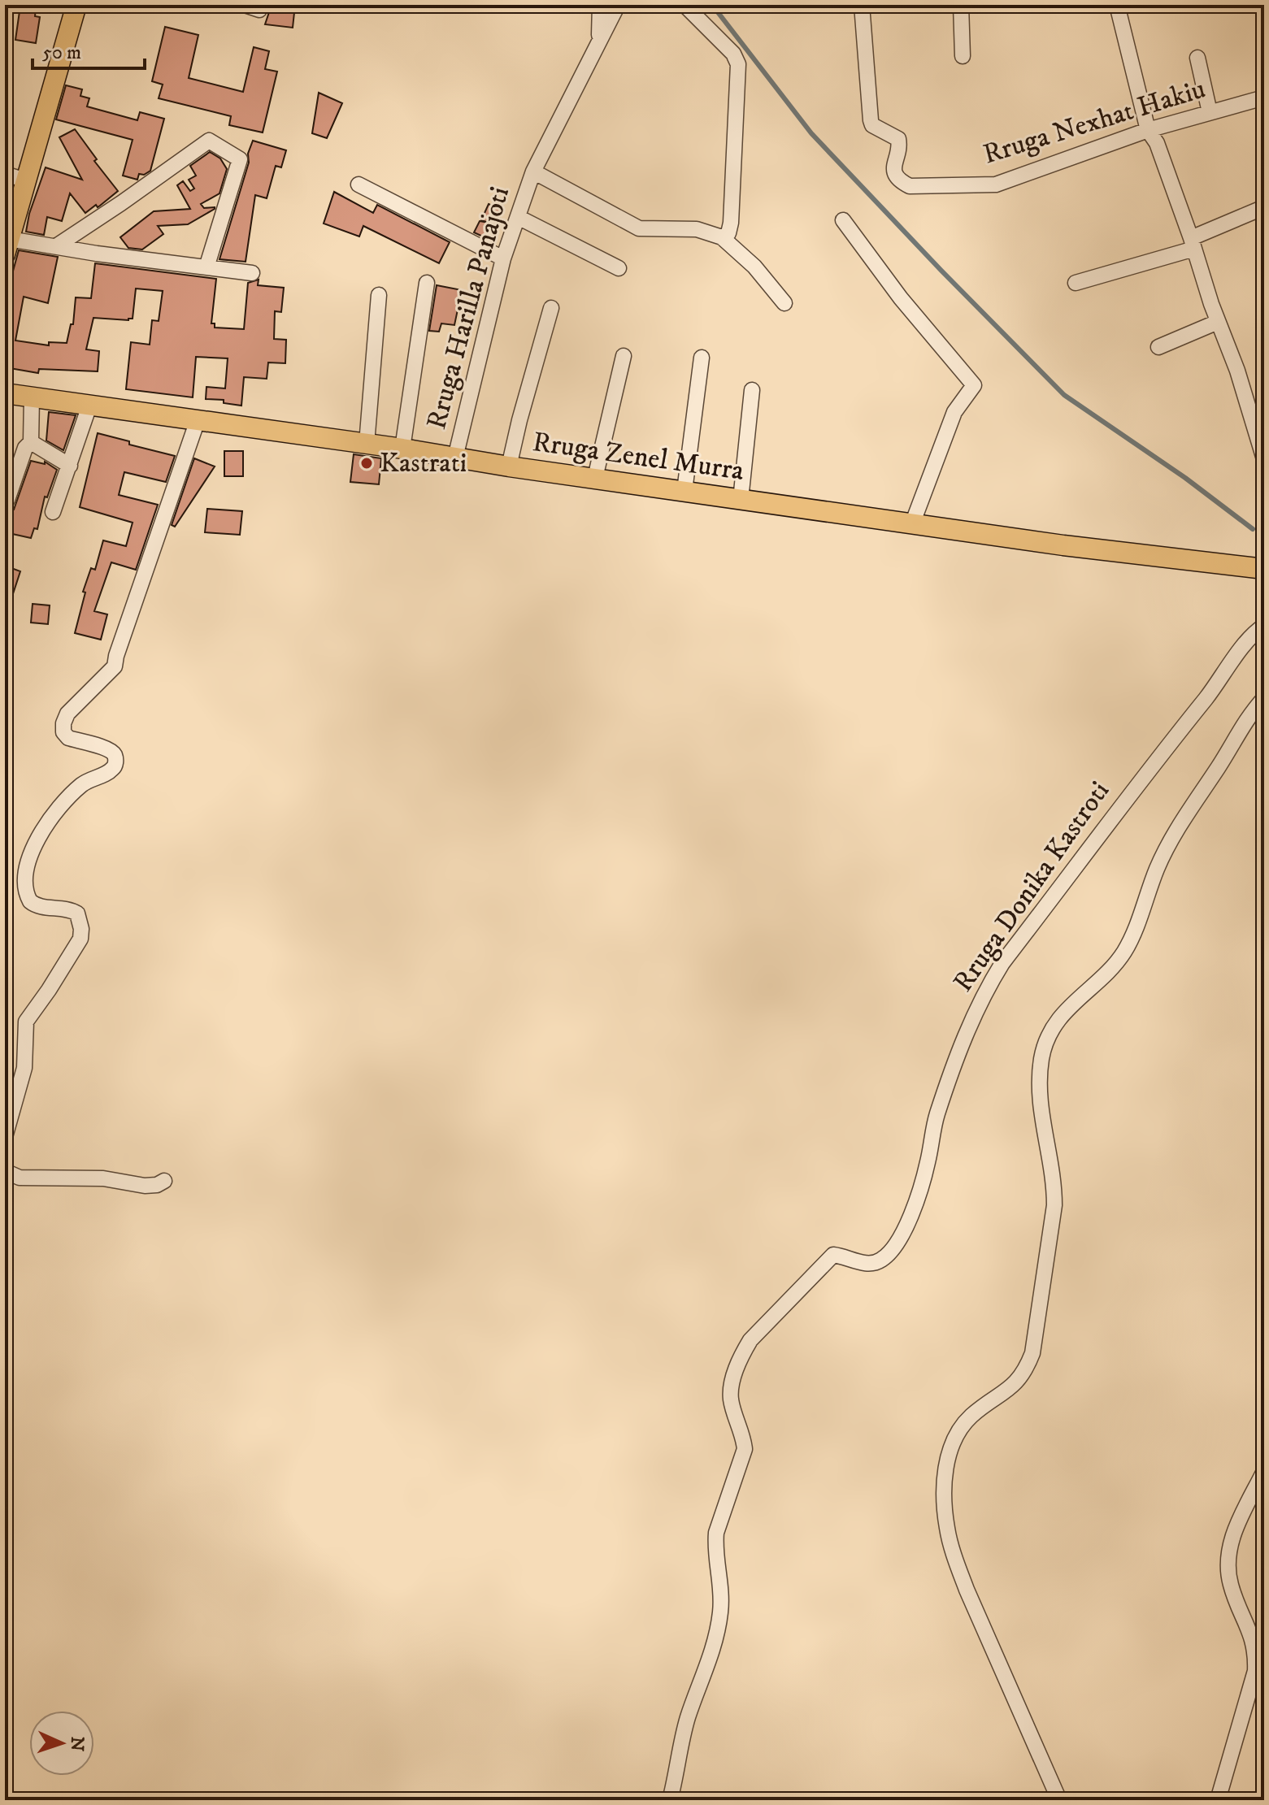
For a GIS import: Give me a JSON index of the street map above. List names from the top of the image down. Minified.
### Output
{"streets":{"main road":["Rruga Zenel Murra"],"street":["Rruga Nexhat Hakiu","Rruga Harilla Panajoti","Rruga Donika Kastroti"]},"crossings":[["Rruga Harilla Panajoti","Rruga Zenel Murra"]],"places":["Kastrati"],"scale_bar":"50 m","north":"right"}
